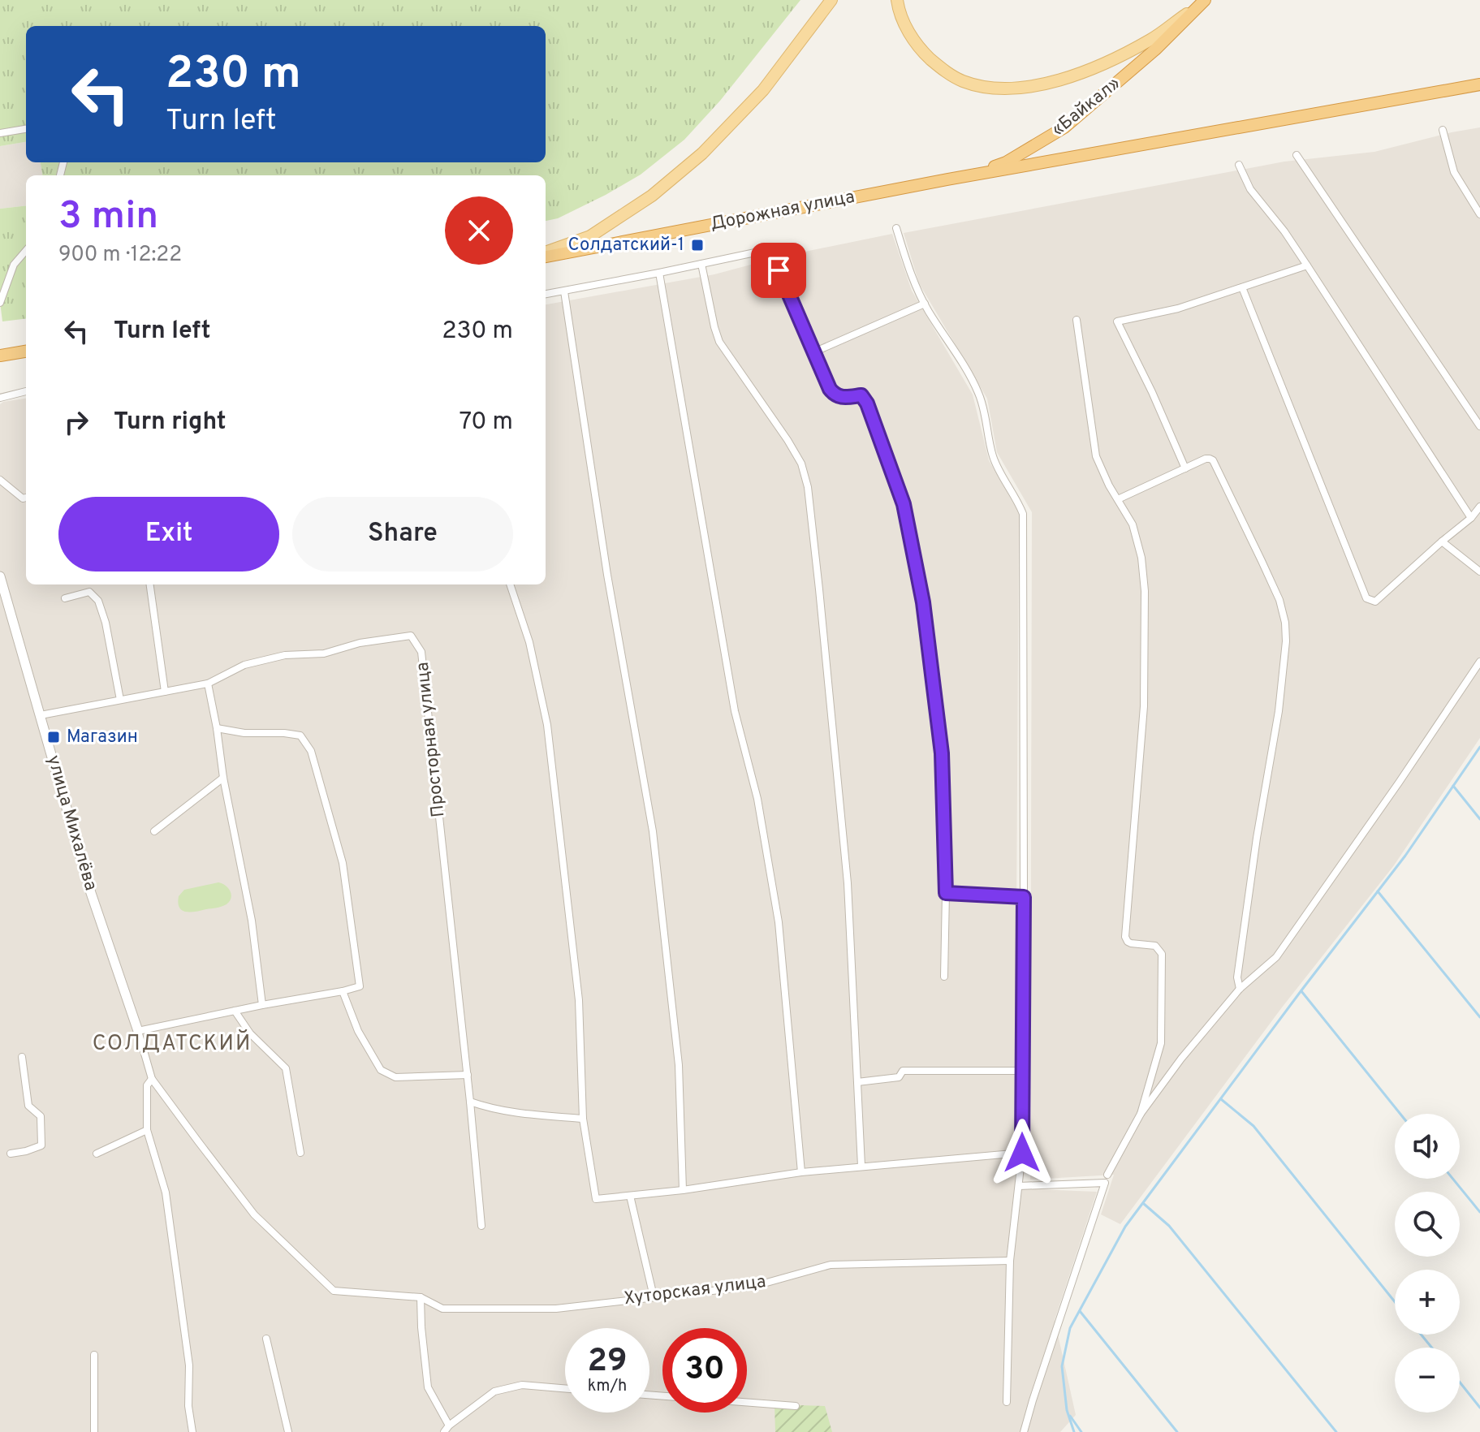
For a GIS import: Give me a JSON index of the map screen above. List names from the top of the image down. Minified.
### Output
{"streets":{"highway":["«Байкал»","Дорожная улица"],"street":["Просторная улица","улица Михалёва","Хуторская улица"]},"crossings":[["«Байкал»","Дорожная улица"],["Просторная улица","улица Михалёва"]],"districts":["СОЛДАТСКИЙ"],"places":{"transit":["Солдатский-1","Магазин"]},"page":{"turn":["230 m","Turn left"],"heading":["3 min","900 m · 12:22"],"list":[{"name":"Turn left","value":"230 m"},{"name":"Turn right","value":"70 m"}],"buttons":["Exit","Share"],"map_buttons":["+","−"],"speed":"29 km/h","limit":"30"}}
